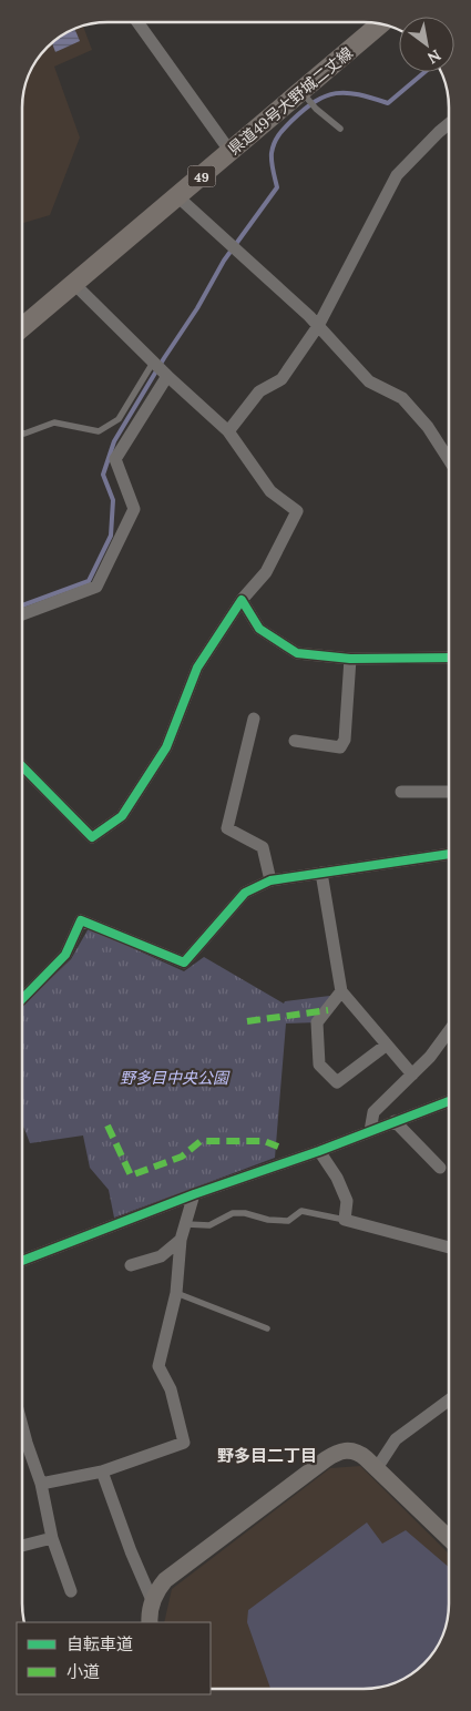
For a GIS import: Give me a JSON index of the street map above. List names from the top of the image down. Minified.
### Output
{"streets":{"main road":["県道49号大野城二丈線","49"]},"districts":["野多目二丁目"],"parks":["野多目中央公園"],"legend":["自転車道","小道"],"north":"bottom right"}
